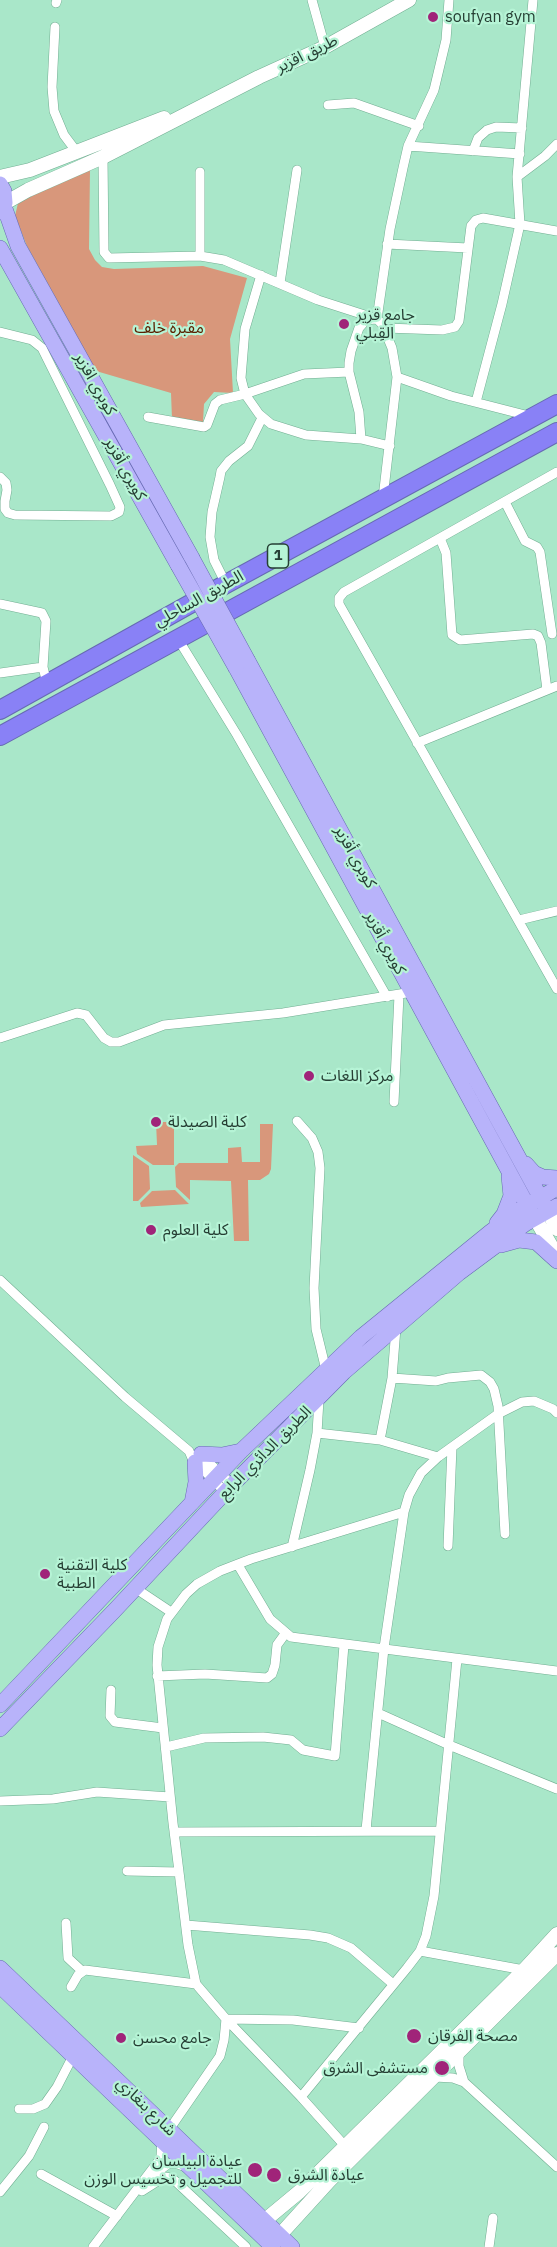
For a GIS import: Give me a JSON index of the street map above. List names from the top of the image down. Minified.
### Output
{"streets":{"highway":["1","الطريق الساحلي"],"main road":["طريق اقزير","كوبري اقزير","كويري أقزير","كوبري أقزير","الطريق الدائري الرابع","شارع بنغازي"]},"crossings":[["طريق اقزير","كوبري اقزير"],["كوبري اقزير","كويري أقزير"],["كويري أقزير","كوبري أقزير"],["كوبري أقزير","الطريق الدائري الرابع"]],"parks":["مقبرة خلف"],"places":["soufyan gym","جامع قزير القِبلي","مركز اللغات","كلية الصيدلة","كلية العلوم","كلية التقنية الطبية","مصحة الفرقان","جامع محسن","مستشفى الشرق","عيادة البيلسان للتجميل و تخسيس الوزن","عيادة الشرق"]}
